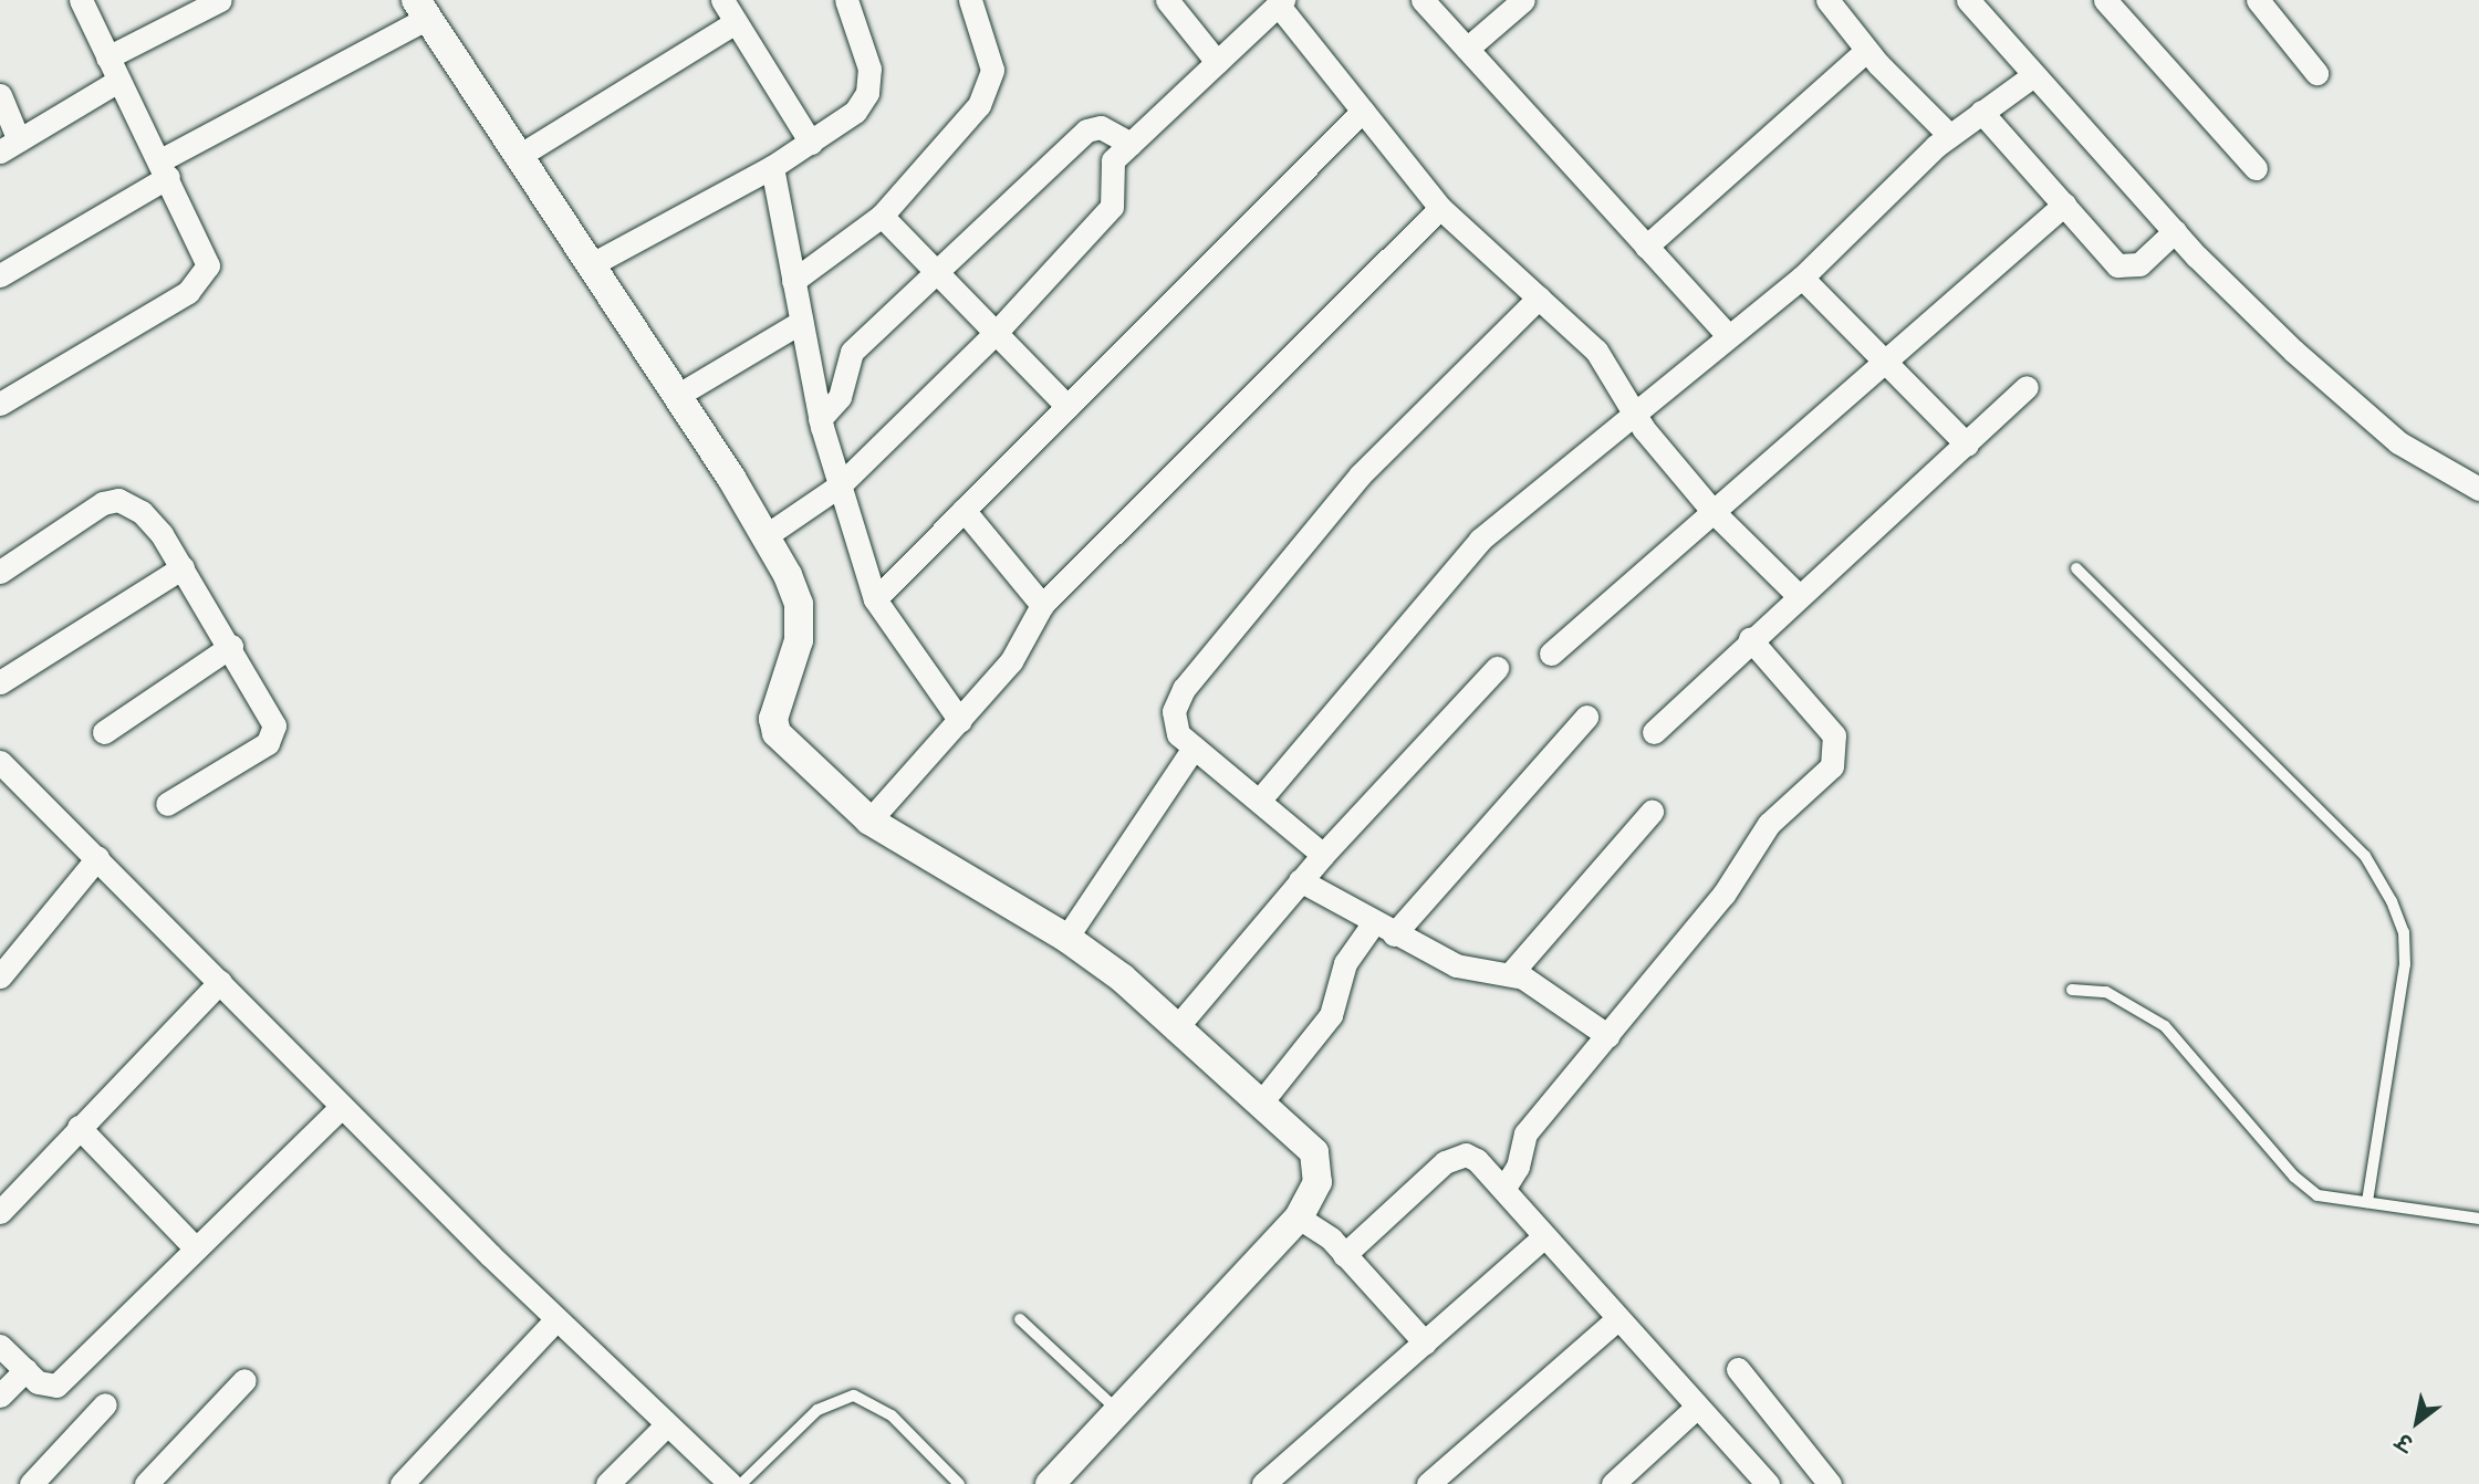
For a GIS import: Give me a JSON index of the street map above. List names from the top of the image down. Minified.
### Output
{"north":"bottom left"}
